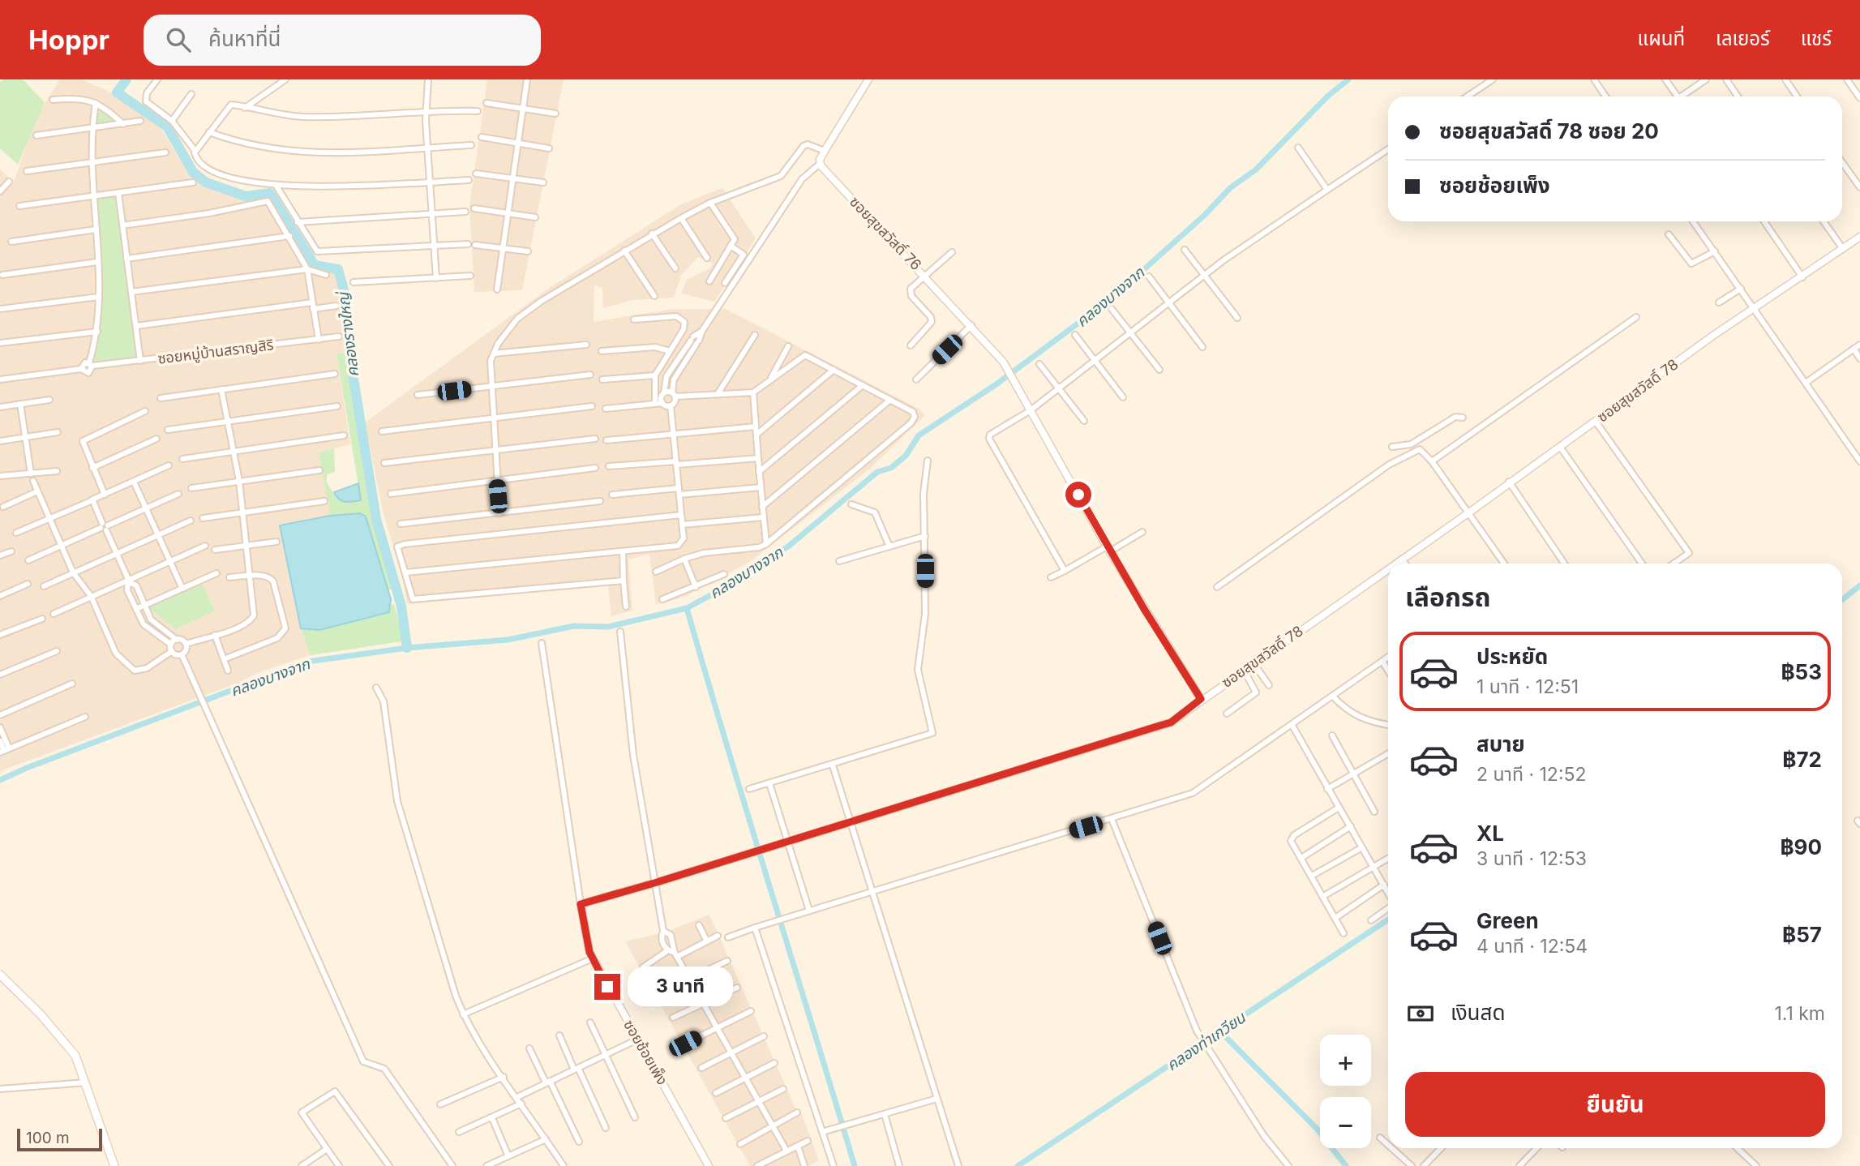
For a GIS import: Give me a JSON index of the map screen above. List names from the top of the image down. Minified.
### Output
{"streets":{"street":["ซอยสุขสวัสดิ์ 76","ซอยหมู่บ้านสราญสิริ","ซอยสุขสวัสดิ์ 78","ซอยช้อยเพ็ง"]},"crossings":[["ซอยสุขสวัสดิ์ 76","ซอยสุขสวัสดิ์ 78"],["ซอยสุขสวัสดิ์ 78","ซอยช้อยเพ็ง"]],"water":["คลองบางจาก","คลองรางใหญ่","คลองท่าเกวียน"],"scale_bar":"100 m","page":{"header":"Hoppr","search":"ค้นหาที่นี่","nav":["แผนที่","เลเยอร์","แชร์"],"banner":["ซอยสุขสวัสดิ์ 78 ซอย 20","ซอยช้อยเพ็ง"],"heading":"เลือกรถ","list":[{"name":"ประหยัด","note":"1 นาที · 12:51","value":"฿53"},{"name":"สบาย","note":"2 นาที · 12:52","value":"฿72"},{"name":"XL","note":"3 นาที · 12:53","value":"฿90"},{"name":"Green","note":"4 นาที · 12:54","value":"฿57"}],"bubble":"3 นาที","pay":["เงินสด","1.1 km"],"map_buttons":["+","−"],"buttons":"ยืนยัน","scale":"100 m"}}
